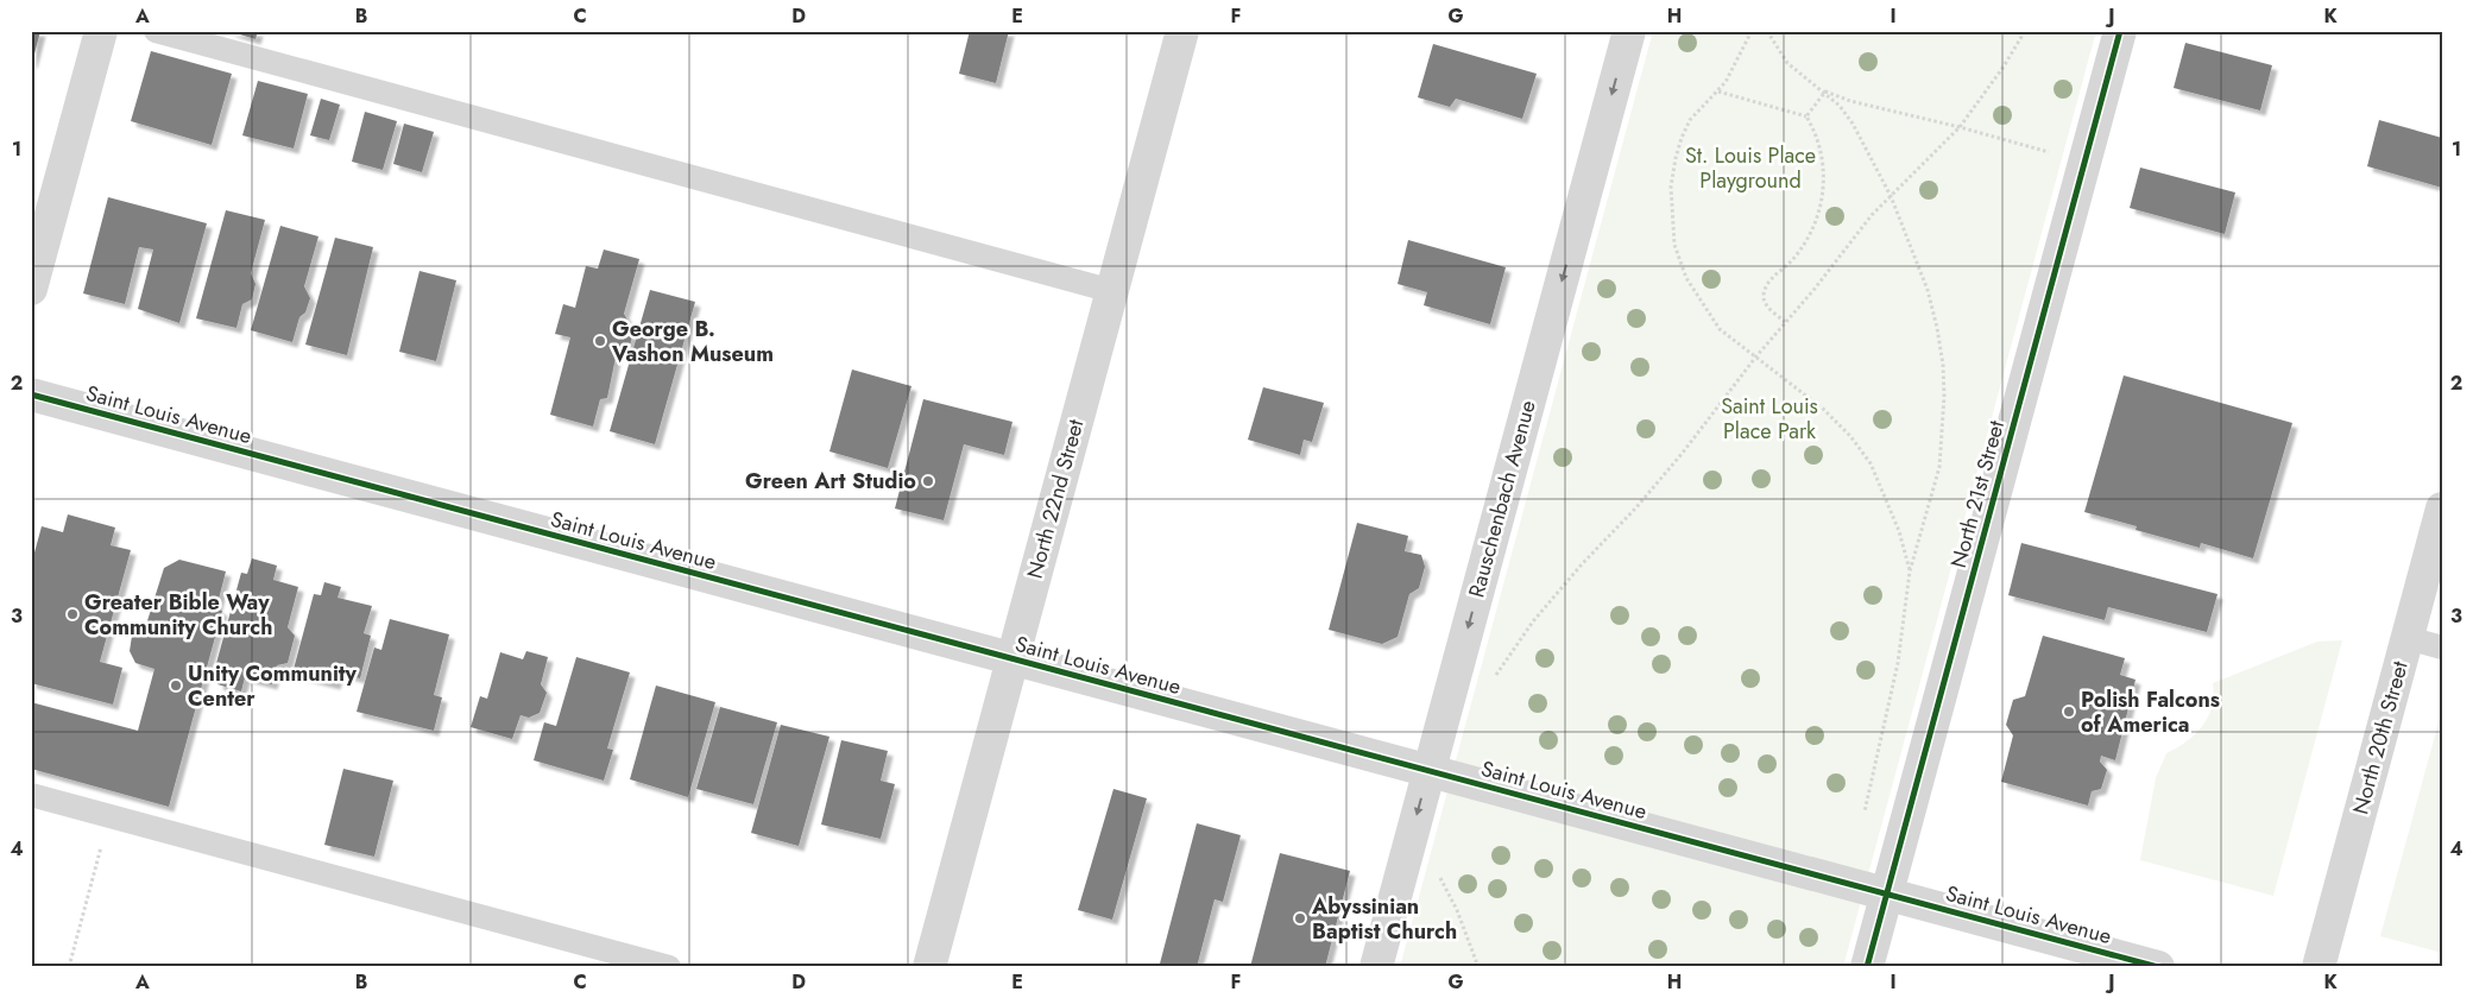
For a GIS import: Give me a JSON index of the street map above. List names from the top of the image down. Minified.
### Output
{"streets":{"street":["Saint Louis Avenue","North 21st Street","North 22nd Street","Rauschenbach Avenue","North 20th Street"]},"crossings":[["Saint Louis Avenue","North 21st Street"],["Saint Louis Avenue","North 22nd Street"],["Saint Louis Avenue","Rauschenbach Avenue"]],"one_way":["Rauschenbach Avenue"],"parks":["St. Louis Place Playground","Saint Louis Place Park"],"places":["George B. Vashon Museum","Green Art Studio","Greater Bible Way Community Church","Unity Community Center","Polish Falcons of America","Abyssinian Baptist Church"],"grid":{"columns":["A","B","C","D","E","F","G","H","I","J","K"],"rows":["1","2","3","4"]}}
